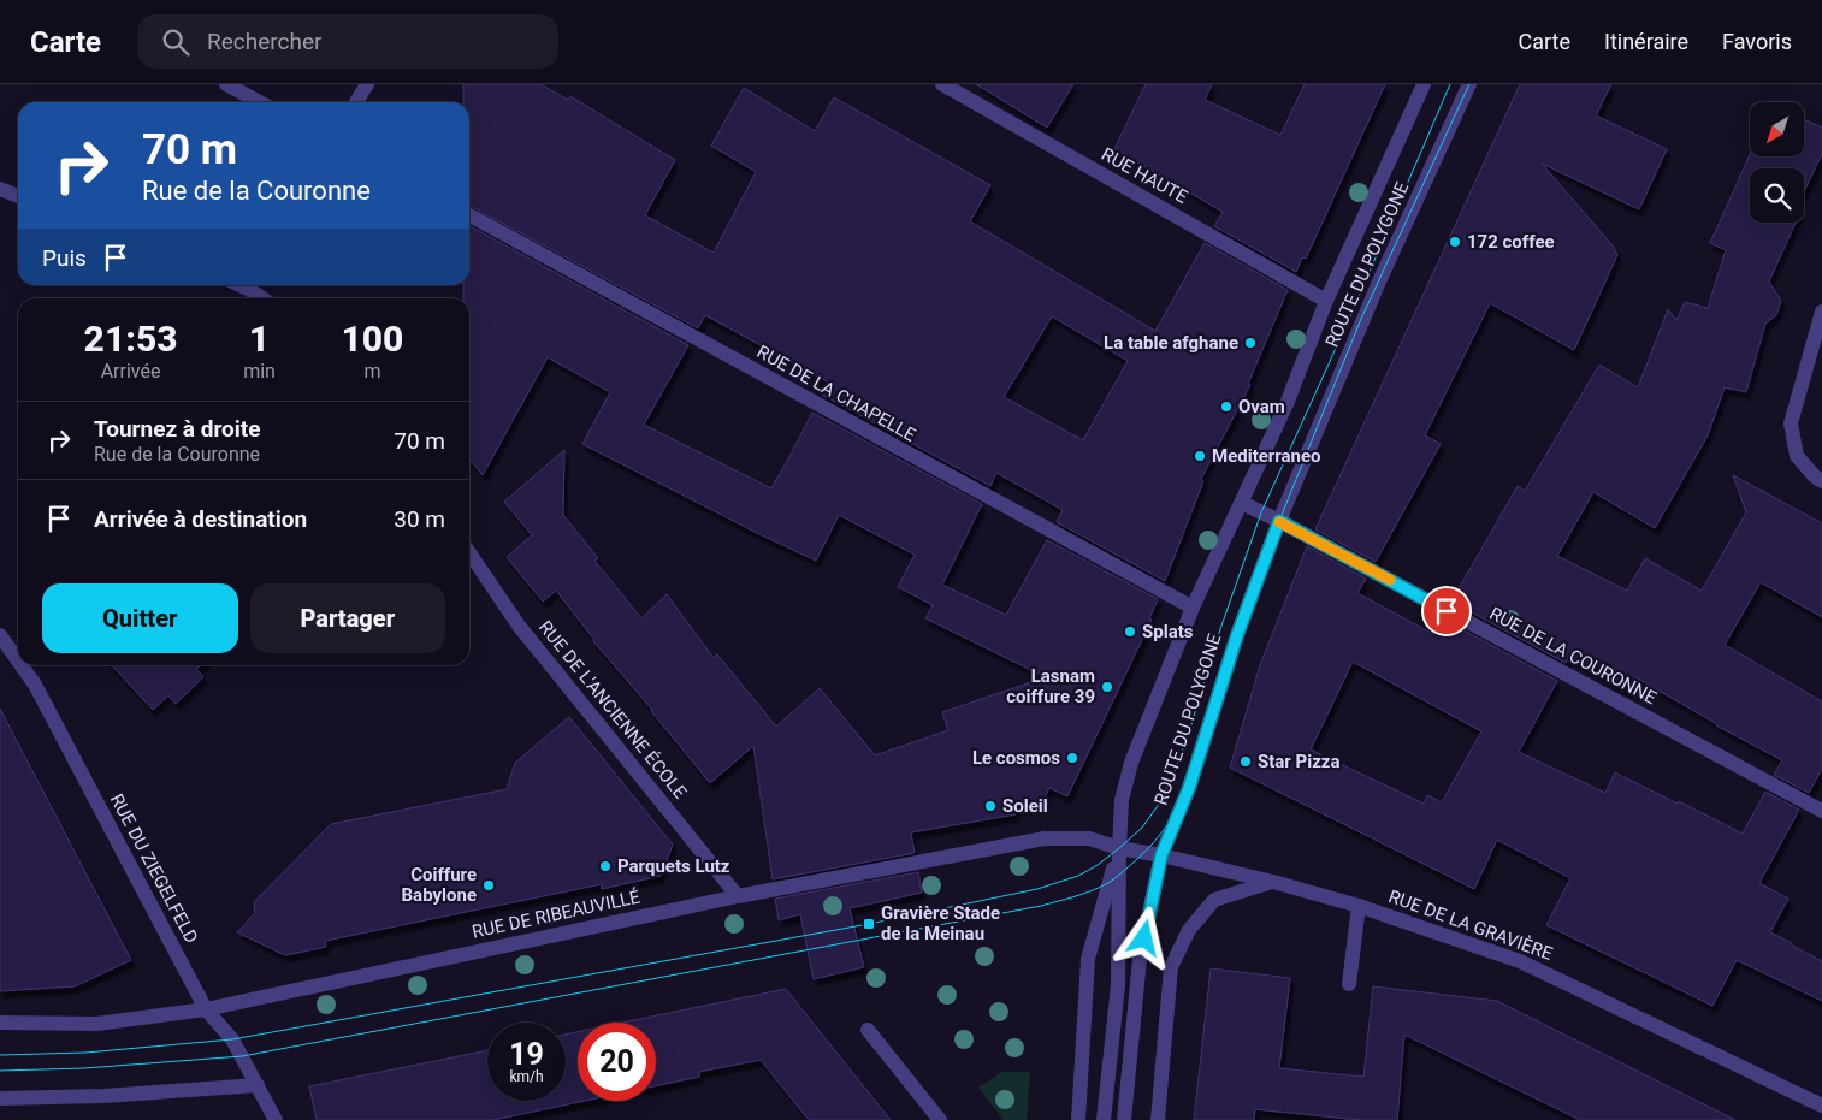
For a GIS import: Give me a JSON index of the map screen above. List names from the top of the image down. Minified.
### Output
{"streets":{"street":["RUE HAUTE","ROUTE DU POLYGONE","RUE DE LA CHAPELLE","RUE DE LA COURONNE","RUE DE L'ANCIENNE ÉCOLE","RUE DU ZIEGELFELD","RUE DE RIBEAUVILLÉ","RUE DE LA GRAVIÈRE"]},"crossings":[["RUE HAUTE","ROUTE DU POLYGONE"],["ROUTE DU POLYGONE","RUE DE LA CHAPELLE"],["ROUTE DU POLYGONE","RUE DE LA COURONNE"],["ROUTE DU POLYGONE","RUE DE RIBEAUVILLÉ"],["ROUTE DU POLYGONE","RUE DE LA GRAVIÈRE"],["RUE DE L'ANCIENNE ÉCOLE","RUE DE RIBEAUVILLÉ"],["RUE DU ZIEGELFELD","RUE DE RIBEAUVILLÉ"],["RUE DE RIBEAUVILLÉ","RUE DE LA GRAVIÈRE"]],"places":{"other":["172 coffee","La table afghane","Ovam","Mediterraneo","Splats","Lasnam coiffure 39","Le cosmos","Star Pizza","Soleil","Parquets Lutz","Coiffure Babylone"],"transit":["Gravière Stade de la Meinau"]},"north":"bottom left","page":{"header":"Carte","search":"Rechercher","nav":["Carte","Itinéraire","Favoris"],"turn":["70 m","Rue de la Couronne"],"then":"Puis","eta":["21:53","Arrivée","1","min","100","m"],"list":[{"name":"Tournez à droite","note":"Rue de la Couronne","value":"70 m"},{"name":"Arrivée à destination","value":"30 m"}],"buttons":["Quitter","Partager"],"speed":"19 km/h","limit":"20"}}
